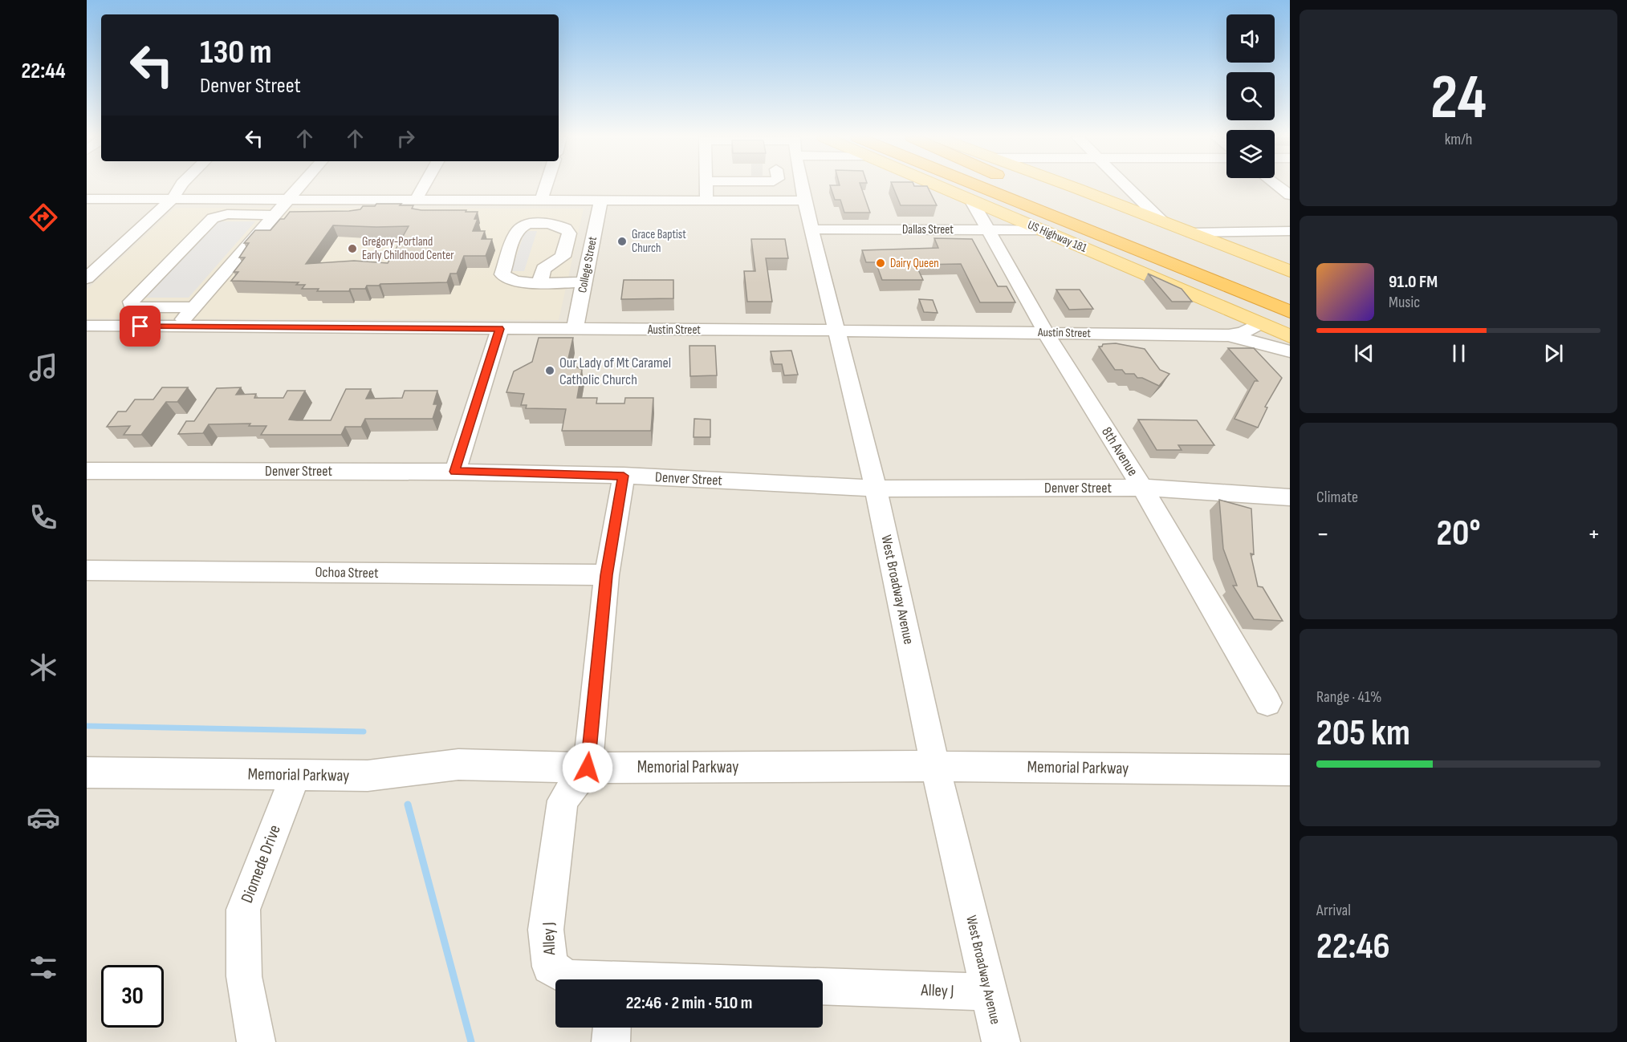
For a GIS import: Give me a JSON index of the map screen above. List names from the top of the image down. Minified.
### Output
{"streets":{"main road":["US Highway 181"],"street":["Dallas Street","College Street","Austin Street","8th Avenue","Denver Street","Ochoa Street","West Broadway Avenue","Memorial Parkway","Diomede Drive","Alley J"]},"crossings":[["Dallas Street","US Highway 181"],["Dallas Street","8th Avenue"],["Dallas Street","West Broadway Avenue"],["US Highway 181","Austin Street"],["US Highway 181","8th Avenue"],["College Street","Austin Street"],["Austin Street","8th Avenue"],["Austin Street","West Broadway Avenue"],["8th Avenue","Denver Street"],["Denver Street","West Broadway Avenue"],["West Broadway Avenue","Memorial Parkway"],["West Broadway Avenue","Alley J"],["Memorial Parkway","Diomede Drive"],["Memorial Parkway","Alley J"]],"places":["Grace Baptist Church","Gregory-Portland Early Childhood Center","Dairy Queen","Our Lady of Mt Caramel Catholic Church"],"page":{"tabs":"22:44","tile":[["24","km/h"],"Climate",["Range · 41%","205 km"],["Arrival","22:46"]],"turn":["130 m","Denver Street"],"song":["91.0 FM","Music"],"heat":["−","20°","+"],"limit":"30","trip":"22:46 · 2 min · 510 m"}}
